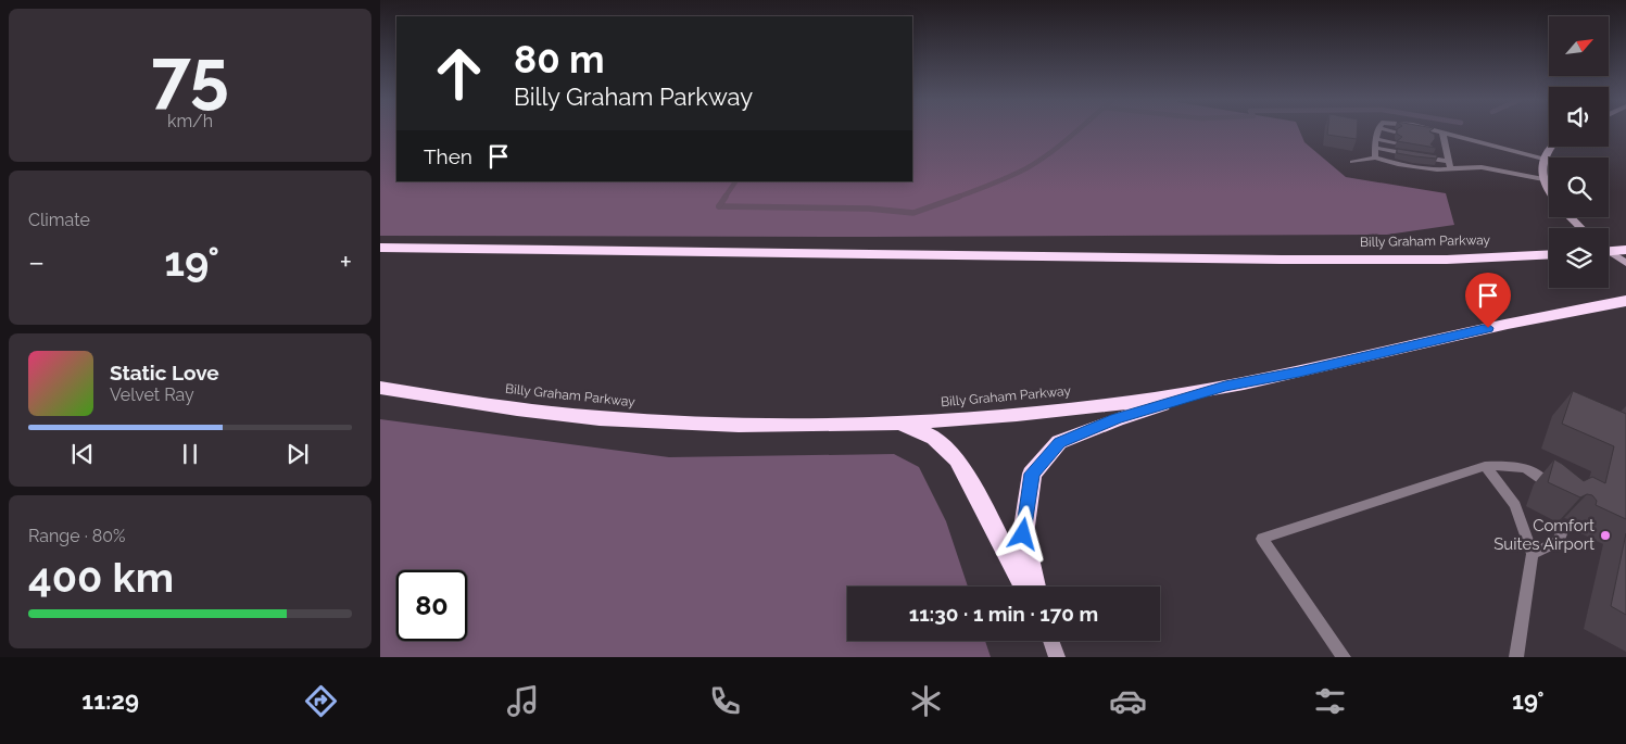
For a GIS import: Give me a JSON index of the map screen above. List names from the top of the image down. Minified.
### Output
{"streets":{"highway":["Billy Graham Parkway"]},"places":["Comfort Suites Airport"],"north":"top right","page":{"tile":[["75","km/h"],"Climate",["Range · 80%","400 km"]],"turn":["80 m","Billy Graham Parkway"],"then":"Then","heat":["−","19°","+"],"song":["Static Love","Velvet Ray"],"limit":"80","trip":"11:30 · 1 min · 170 m","tabs":["11:29","19°"]}}
